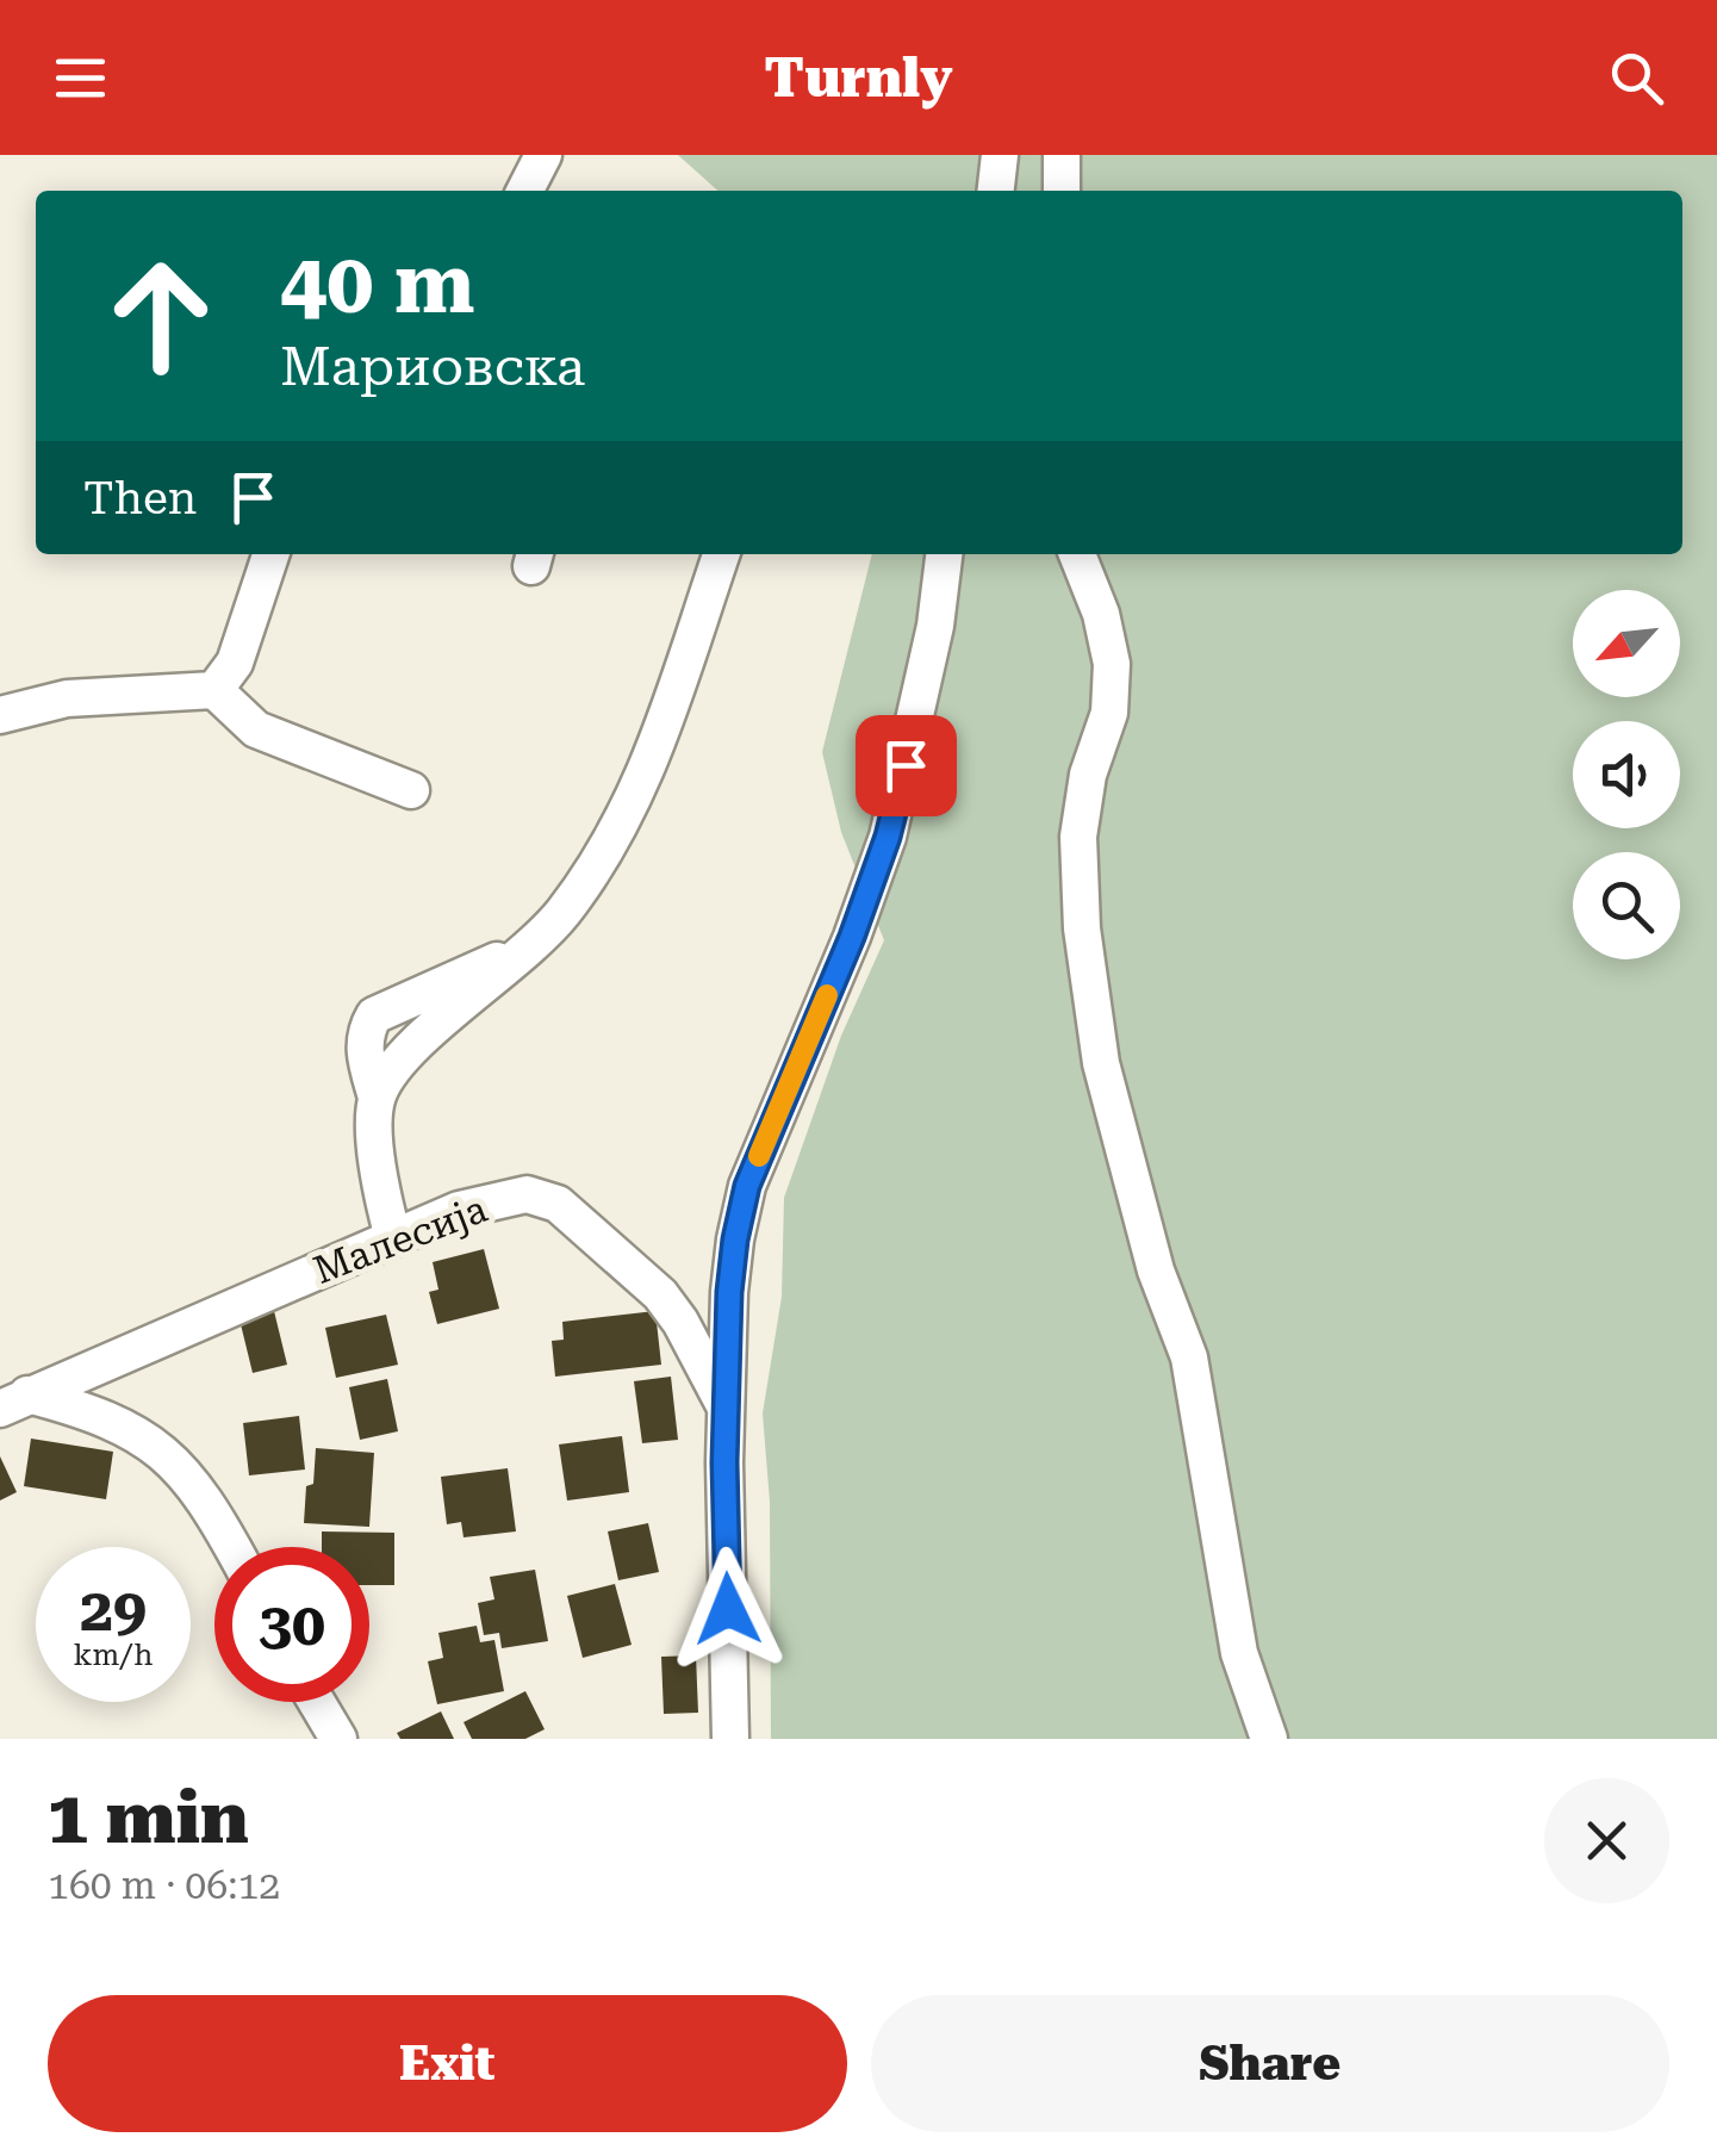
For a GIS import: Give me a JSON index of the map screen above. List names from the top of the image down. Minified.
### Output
{"streets":{"street":["Малесија"]},"north":"bottom left","page":{"header":"Turnly","turn":["40 m","Мариовска"],"then":"Then","speed":"29 km/h","limit":"30","heading":["1 min","160 m · 06:12"],"buttons":["Exit","Share"]}}
